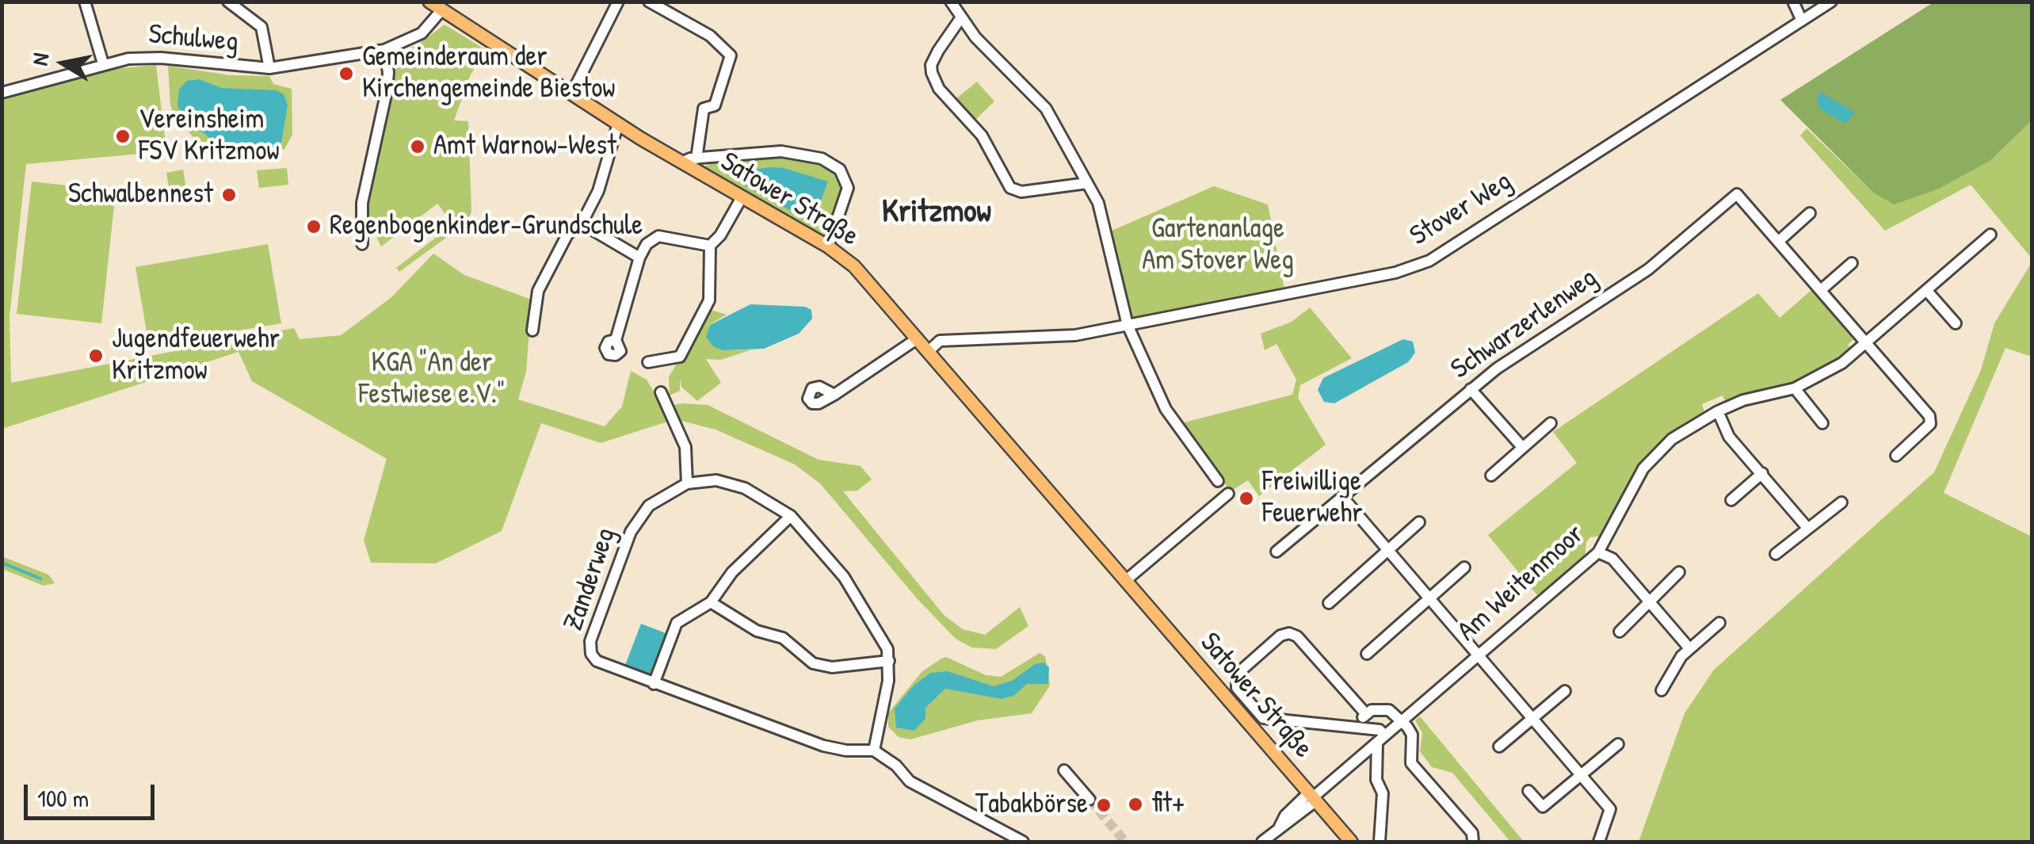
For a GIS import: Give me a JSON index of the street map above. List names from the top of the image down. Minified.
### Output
{"streets":{"main road":["Satower Straße"],"street":["Schulweg","Stover Weg","Schwarzerlenweg","Zanderweg","Am Weitenmoor"]},"crossings":[["Schulweg","Satower Straße"],["Satower Straße","Stover Weg"],["Satower Straße","Am Weitenmoor"]],"districts":["Kritzmow"],"parks":["Gartenanlage Am Stover Weg","KGA \"An der Festwiese e.V.\""],"places":["Gemeinderaum der Kirchengemeinde Biestow","Vereinsheim FSV Kritzmow","Amt Warnow-West","Schwalbennest","Regenbogenkinder-Grundschule","Jugendfeuerwehr Kritzmow","Freiwillige Feuerwehr","fit+","Tabakbörse"],"scale_bar":"100 m","north":"left"}
